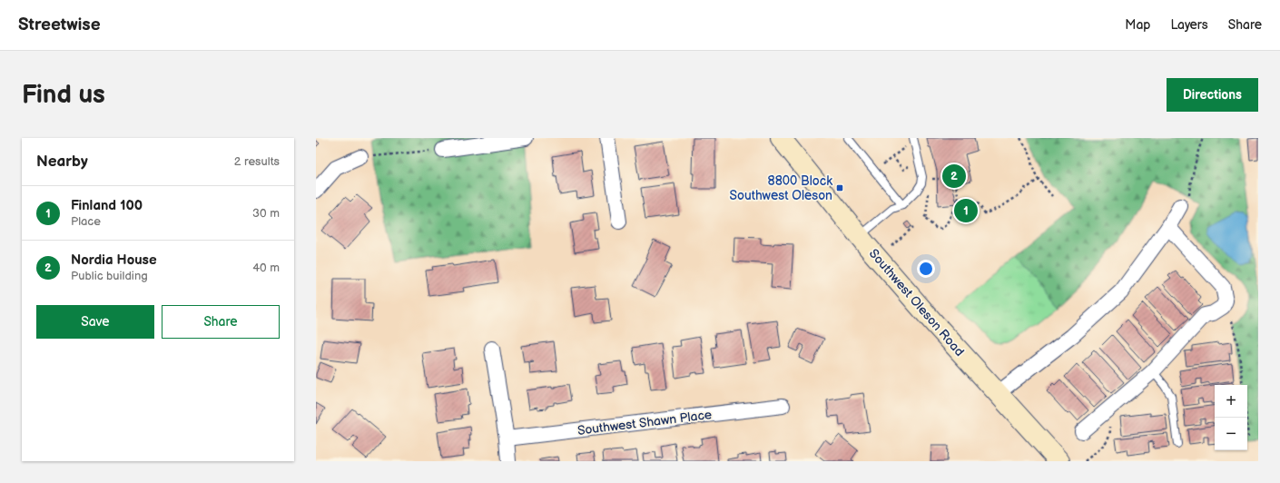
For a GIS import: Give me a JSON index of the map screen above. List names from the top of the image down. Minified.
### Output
{"streets":{"main road":["Southwest Oleson Road"],"street":["Southwest Shawn Place"]},"places":{"transit":["8800 Block Southwest Oleson"]},"page":{"header":"Streetwise","nav":["Map","Layers","Share"],"buttons":["Directions",["Save","Share"]],"title":"Find us","heading":["Nearby","2 results"],"pins":["2","1"],"list":[{"mark":"1","name":"Finland 100","note":"Place","value":"30 m"},{"mark":"2","name":"Nordia House","note":"Public building","value":"40 m"}],"map_buttons":["+","−"]}}
